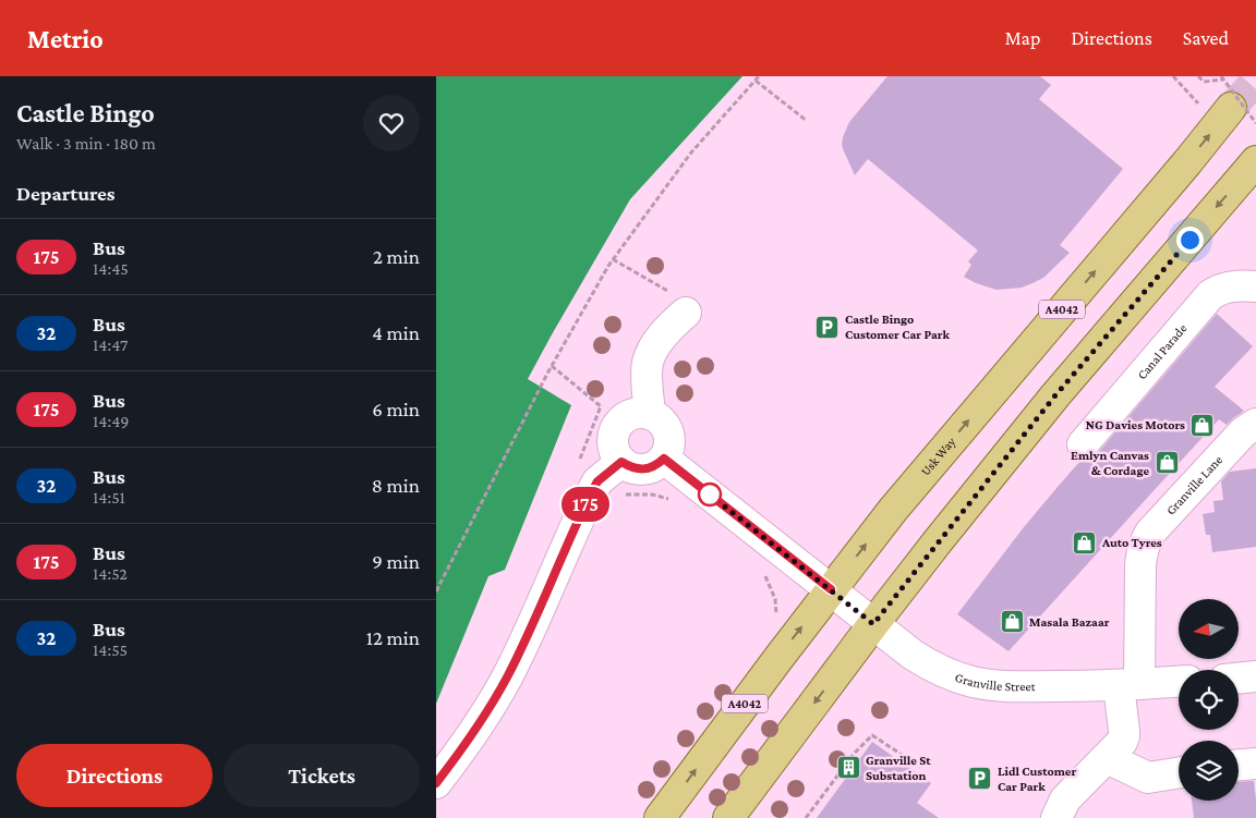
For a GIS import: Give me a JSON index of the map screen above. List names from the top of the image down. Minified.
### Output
{"streets":{"main road":["A4042","Usk Way"],"street":["Canal Parade","Granville Lane","Granville Street"]},"crossings":[["Usk Way","Granville Street"],["Granville Lane","Granville Street"]],"places":{"parking":["Castle Bingo Customer Car Park","Lidl Customer Car Park"],"shop":["NG Davies Motors","Emlyn Canvas & Cordage","Auto Tyres","Masala Bazaar"],"building":["Granville St Substation"]},"lines":["bus line 175"],"north":"left","page":{"header":"Metrio","nav":["Map","Directions","Saved"],"heading":[["Castle Bingo","Walk · 3 min · 180 m"],"Departures"],"on_map":"175","list":[{"mark":"175","name":"Bus","note":"14:45","value":"2 min"},{"mark":"32","name":"Bus","note":"14:47","value":"4 min"},{"mark":"175","name":"Bus","note":"14:49","value":"6 min"},{"mark":"32","name":"Bus","note":"14:51","value":"8 min"},{"mark":"175","name":"Bus","note":"14:52","value":"9 min"},{"mark":"32","name":"Bus","note":"14:55","value":"12 min"}],"buttons":["Directions","Tickets"]}}
